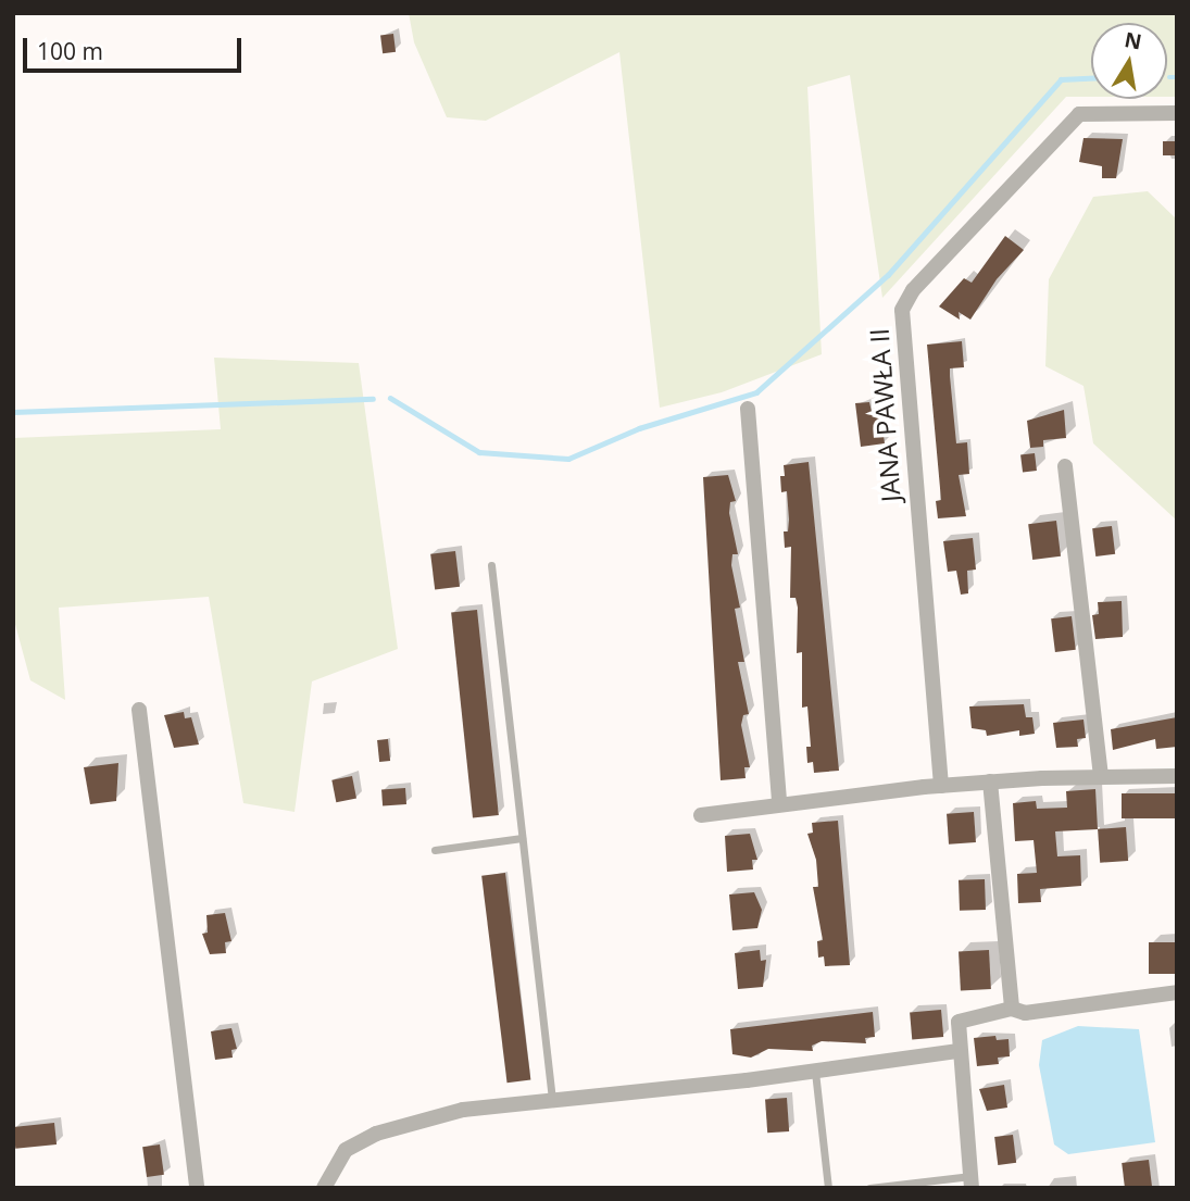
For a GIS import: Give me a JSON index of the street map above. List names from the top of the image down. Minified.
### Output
{"streets":{"street":["JANA PAWŁA II"]},"scale_bar":"100 m","north":"top"}
